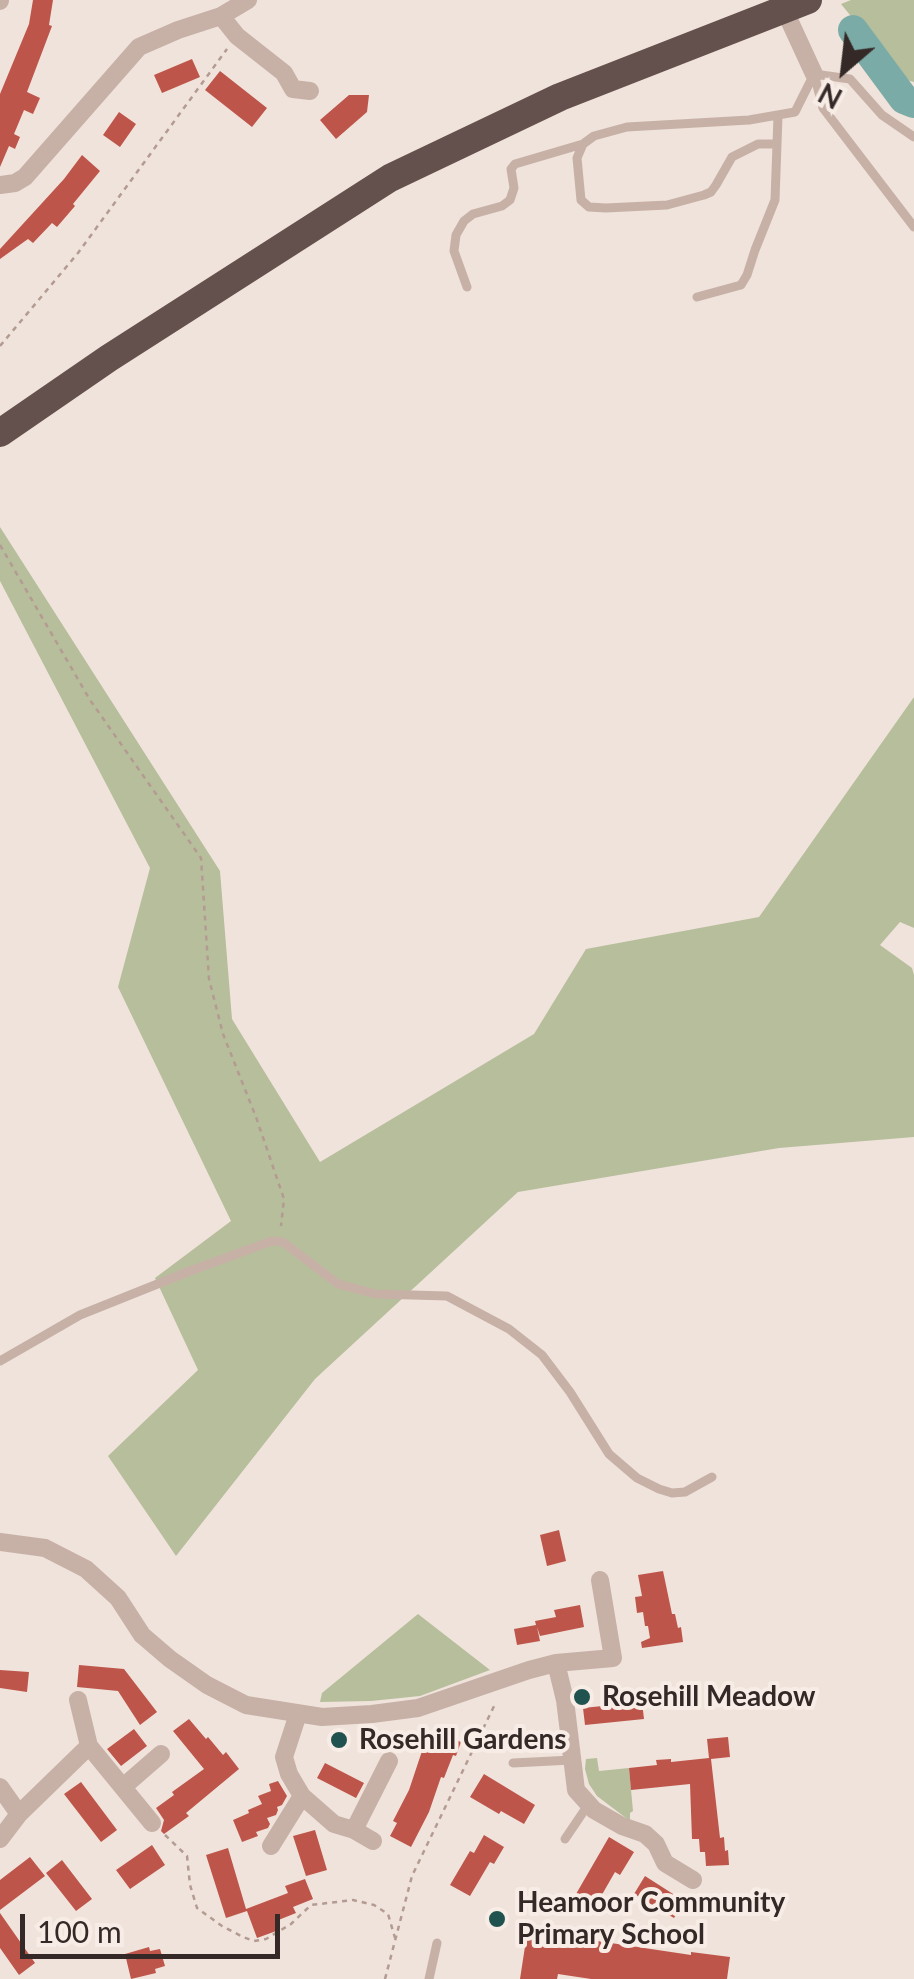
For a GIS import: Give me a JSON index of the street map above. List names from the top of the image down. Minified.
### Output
{"places":["Rosehill Meadow","Rosehill Gardens","Heamoor Community Primary School"],"scale_bar":"100 m","north":"bottom left"}
